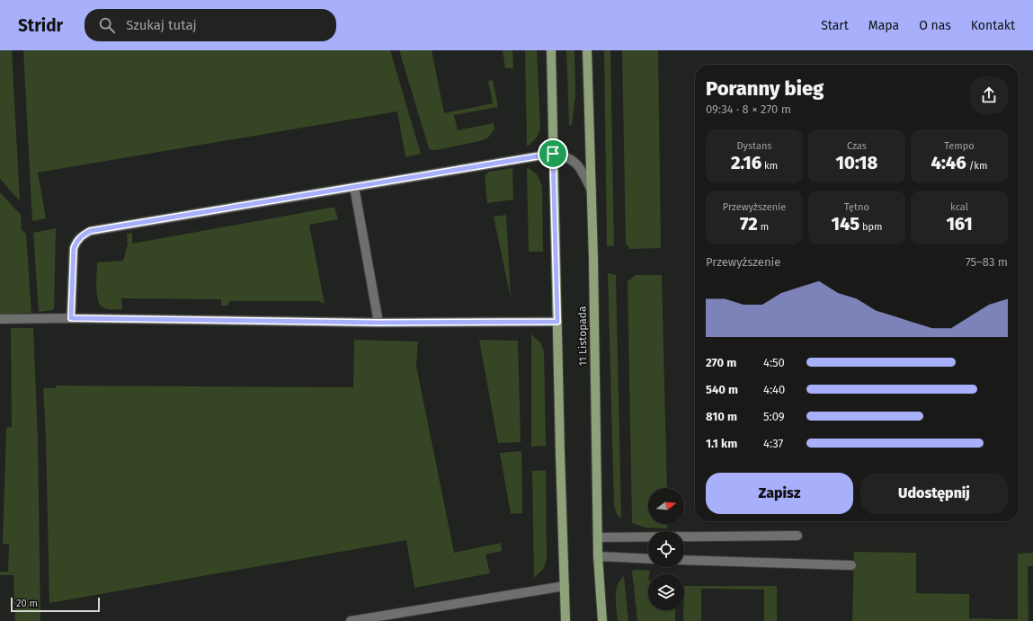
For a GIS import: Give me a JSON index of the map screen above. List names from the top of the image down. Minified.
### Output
{"streets":{"main road":["11 Listopada"]},"scale_bar":"20 m","north":"right","page":{"header":"Stridr","search":"Szukaj tutaj","nav":["Start","Mapa","O nas","Kontakt"],"heading":["Poranny bieg","09:34 · 8 × 270 m"],"stats":[["Dystans","2.16 km"],["Czas","10:18"],["Tempo","4:46 /km"],["Przewyższenie","72 m"],["Tętno","145 bpm"],["kcal","161"]],"chart":["Przewyższenie","75–83 m"],"list":[{"name":"270 m","note":"4:50"},{"name":"540 m","note":"4:40"},{"name":"810 m","note":"5:09"},{"name":"1.1 km","note":"4:37"}],"buttons":["Zapisz","Udostępnij"],"scale":"20 m"}}
